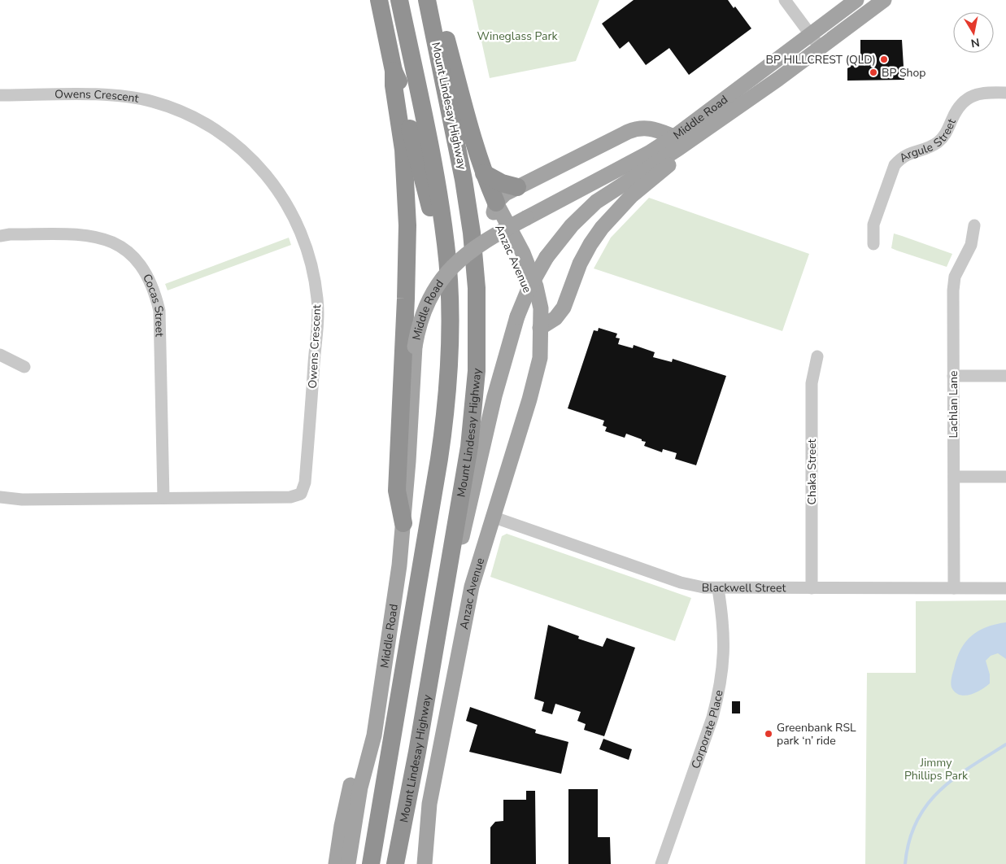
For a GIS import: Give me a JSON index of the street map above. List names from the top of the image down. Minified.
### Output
{"streets":{"highway":["Mount Lindesay Highway"],"main road":["Middle Road","Anzac Avenue"],"street":["Owens Crescent","Argule Street","Cocas Street","Lachlan Lane","Chaka Street","Blackwell Street","Corporate Place"]},"crossings":[["Owens Crescent","Cocas Street"],["Mount Lindesay Highway","Middle Road"],["Anzac Avenue","Blackwell Street"],["Lachlan Lane","Blackwell Street"],["Chaka Street","Blackwell Street"],["Blackwell Street","Corporate Place"]],"parks":["Wineglass Park","Jimmy Phillips Park"],"places":["BP HILLCREST (QLD)","BP Shop","Greenbank RSL park ‘n’ ride"],"north":"bottom"}
